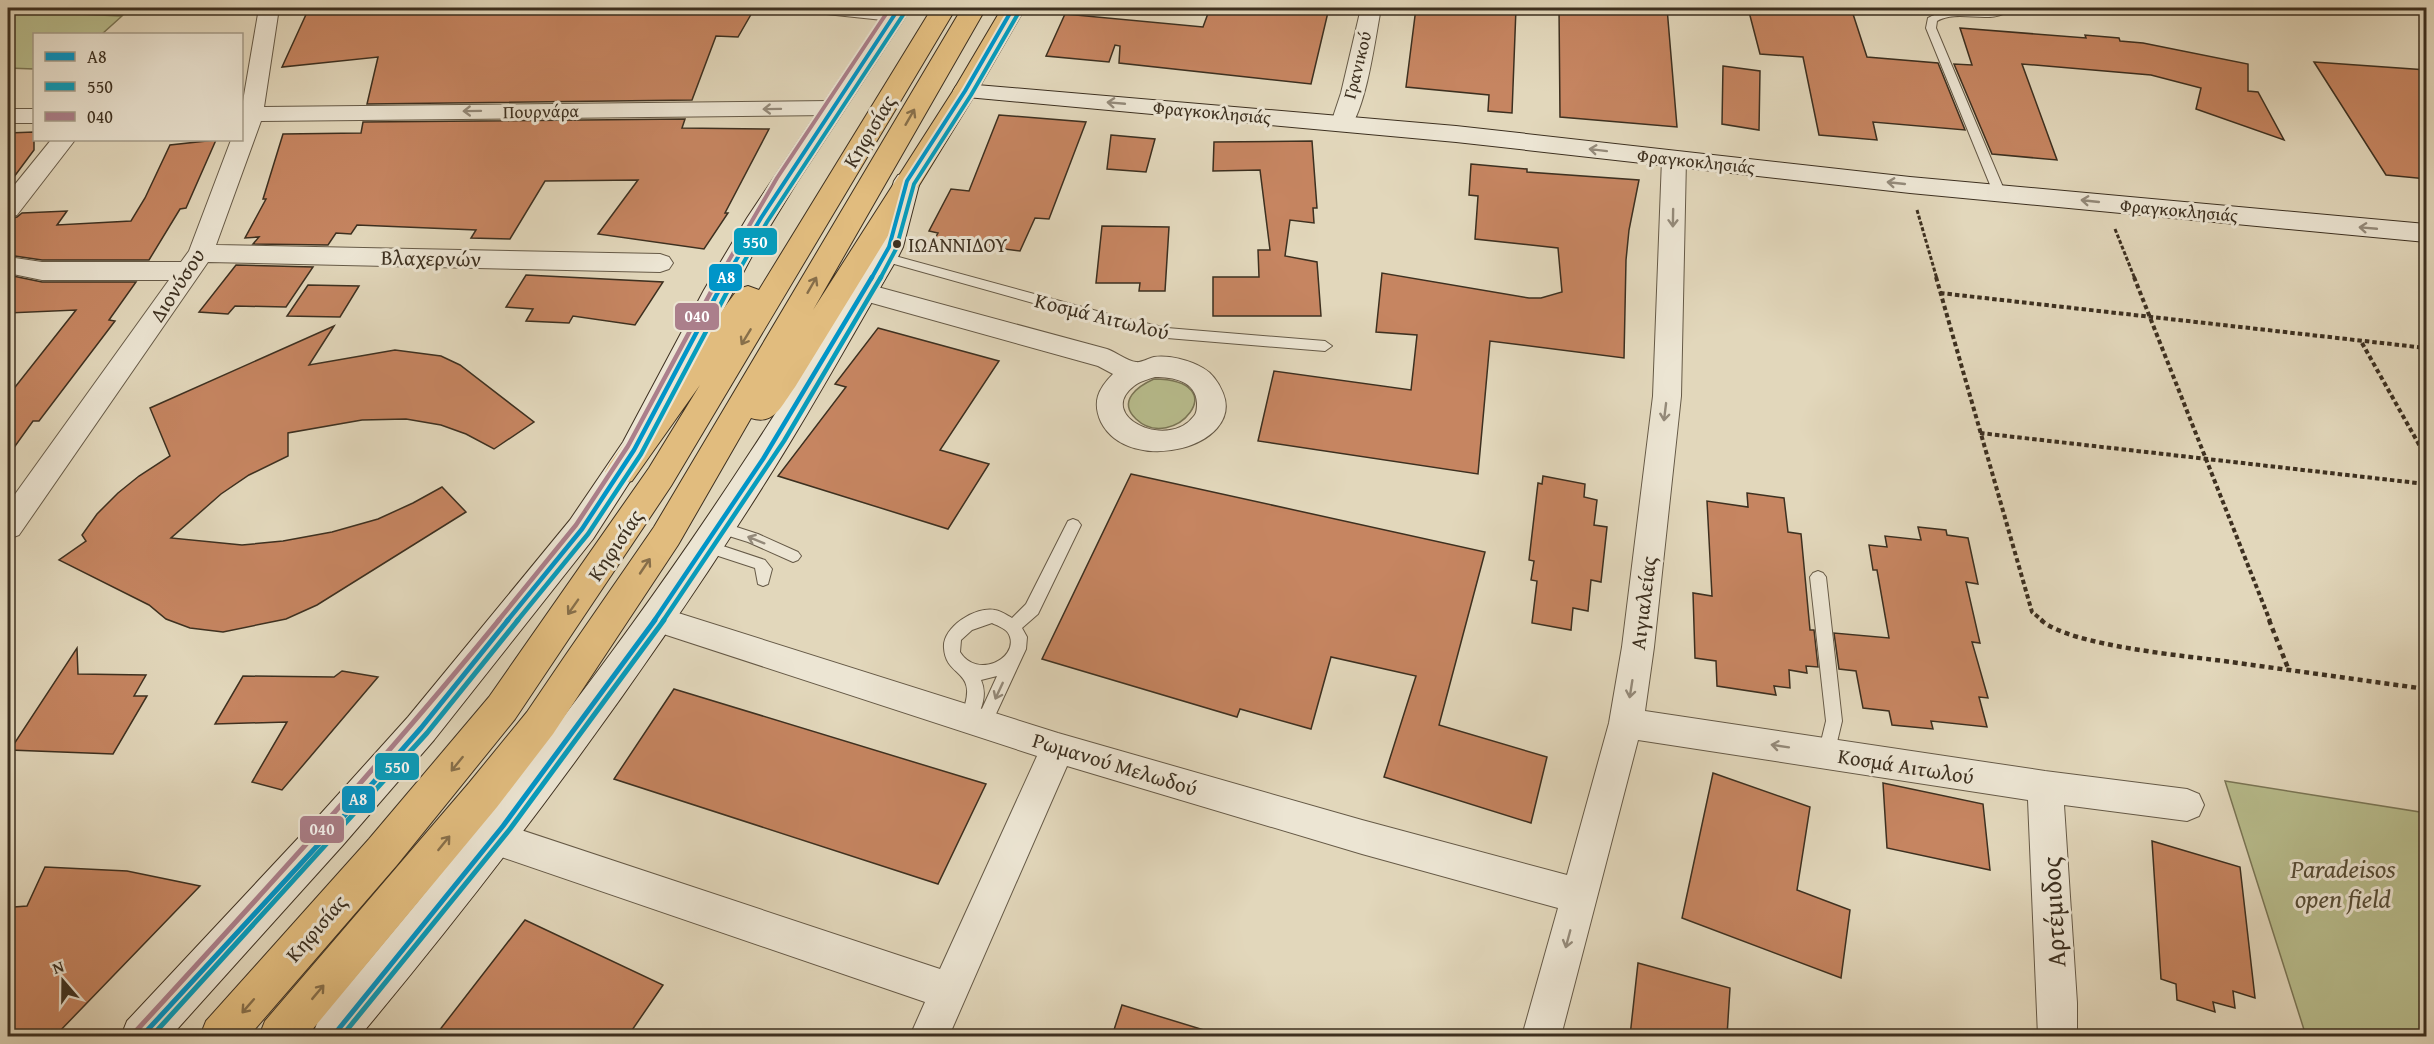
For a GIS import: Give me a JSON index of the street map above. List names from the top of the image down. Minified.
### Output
{"streets":{"main road":["Φραγκοκλησιάς","Κηφισίας"],"street":["Γρανικού","Πουρνάρα","Βλαχερνών","Διονύσου","Κοσμά Αιτωλού","Αιγιαλείας","Ρωμανού Μελωδού","Αρτέμιδος"]},"crossings":[["Γρανικού","Φραγκοκλησιάς"],["Πουρνάρα","Κηφισίας"],["Πουρνάρα","Διονύσου"],["Φραγκοκλησιάς","Αιγιαλείας"],["Βλαχερνών","Διονύσου"],["Κοσμά Αιτωλού","Αιγιαλείας"],["Κοσμά Αιτωλού","Αρτέμιδος"],["Αιγιαλείας","Ρωμανού Μελωδού"]],"one_way":["Πουρνάρα","Φραγκοκλησιάς","Αιγιαλείας"],"parks":["Paradeisos open field"],"places":["ΙΩΑΝΝΙΔΟΥ"],"lines":["transit line A8","transit line 040","transit line 550"],"legend":["A8","550","040"],"north":"top"}
